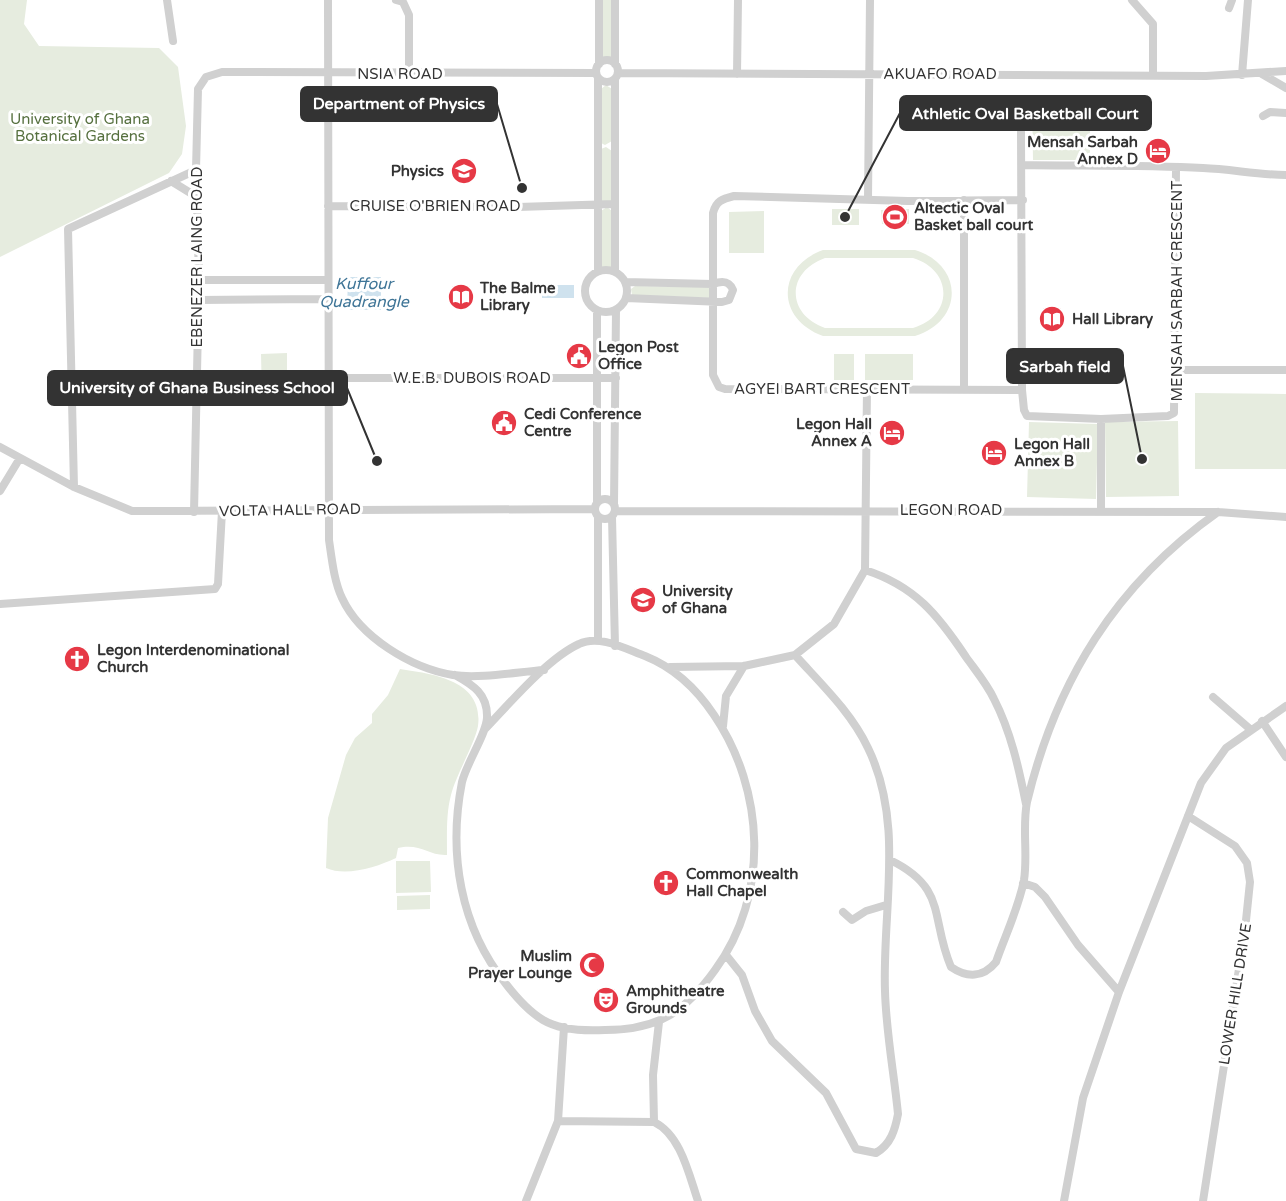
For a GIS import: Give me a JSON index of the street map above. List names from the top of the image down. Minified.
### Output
{"streets":{"street":["NSIA ROAD","AKUAFO ROAD","CRUISE O'BRIEN ROAD","EBENEZER LAING ROAD","MENSAH SARBAH CRESCENT","W.E.B. DUBOIS ROAD","AGYEI BART CRESCENT","VOLTA HALL ROAD","LEGON ROAD","LOWER HILL DRIVE"]},"crossings":[["NSIA ROAD","AKUAFO ROAD"],["NSIA ROAD","EBENEZER LAING ROAD"],["EBENEZER LAING ROAD","VOLTA HALL ROAD"],["MENSAH SARBAH CRESCENT","AGYEI BART CRESCENT"]],"water":["Kuffour Quadrangle"],"parks":["University of Ghana Botanical Gardens"],"places":{"hotel":["Mensah Sarbah Annex D","Legon Hall Annex A","Legon Hall Annex B"],"school or university":["Physics","University of Ghana"],"other":["Department of Physics","Athletic Oval Basketball Court","Sarbah field","University of Ghana Business School"],"sports":["Altectic Oval Basket ball court"],"library":["The Balme Library","Hall Library"],"public building":["Legon Post Office","Cedi Conference Centre"],"church":["Legon Interdenominational Church","Commonwealth Hall Chapel"],"mosque":["Muslim Prayer Lounge"],"theatre":["Amphitheatre Grounds"]}}
